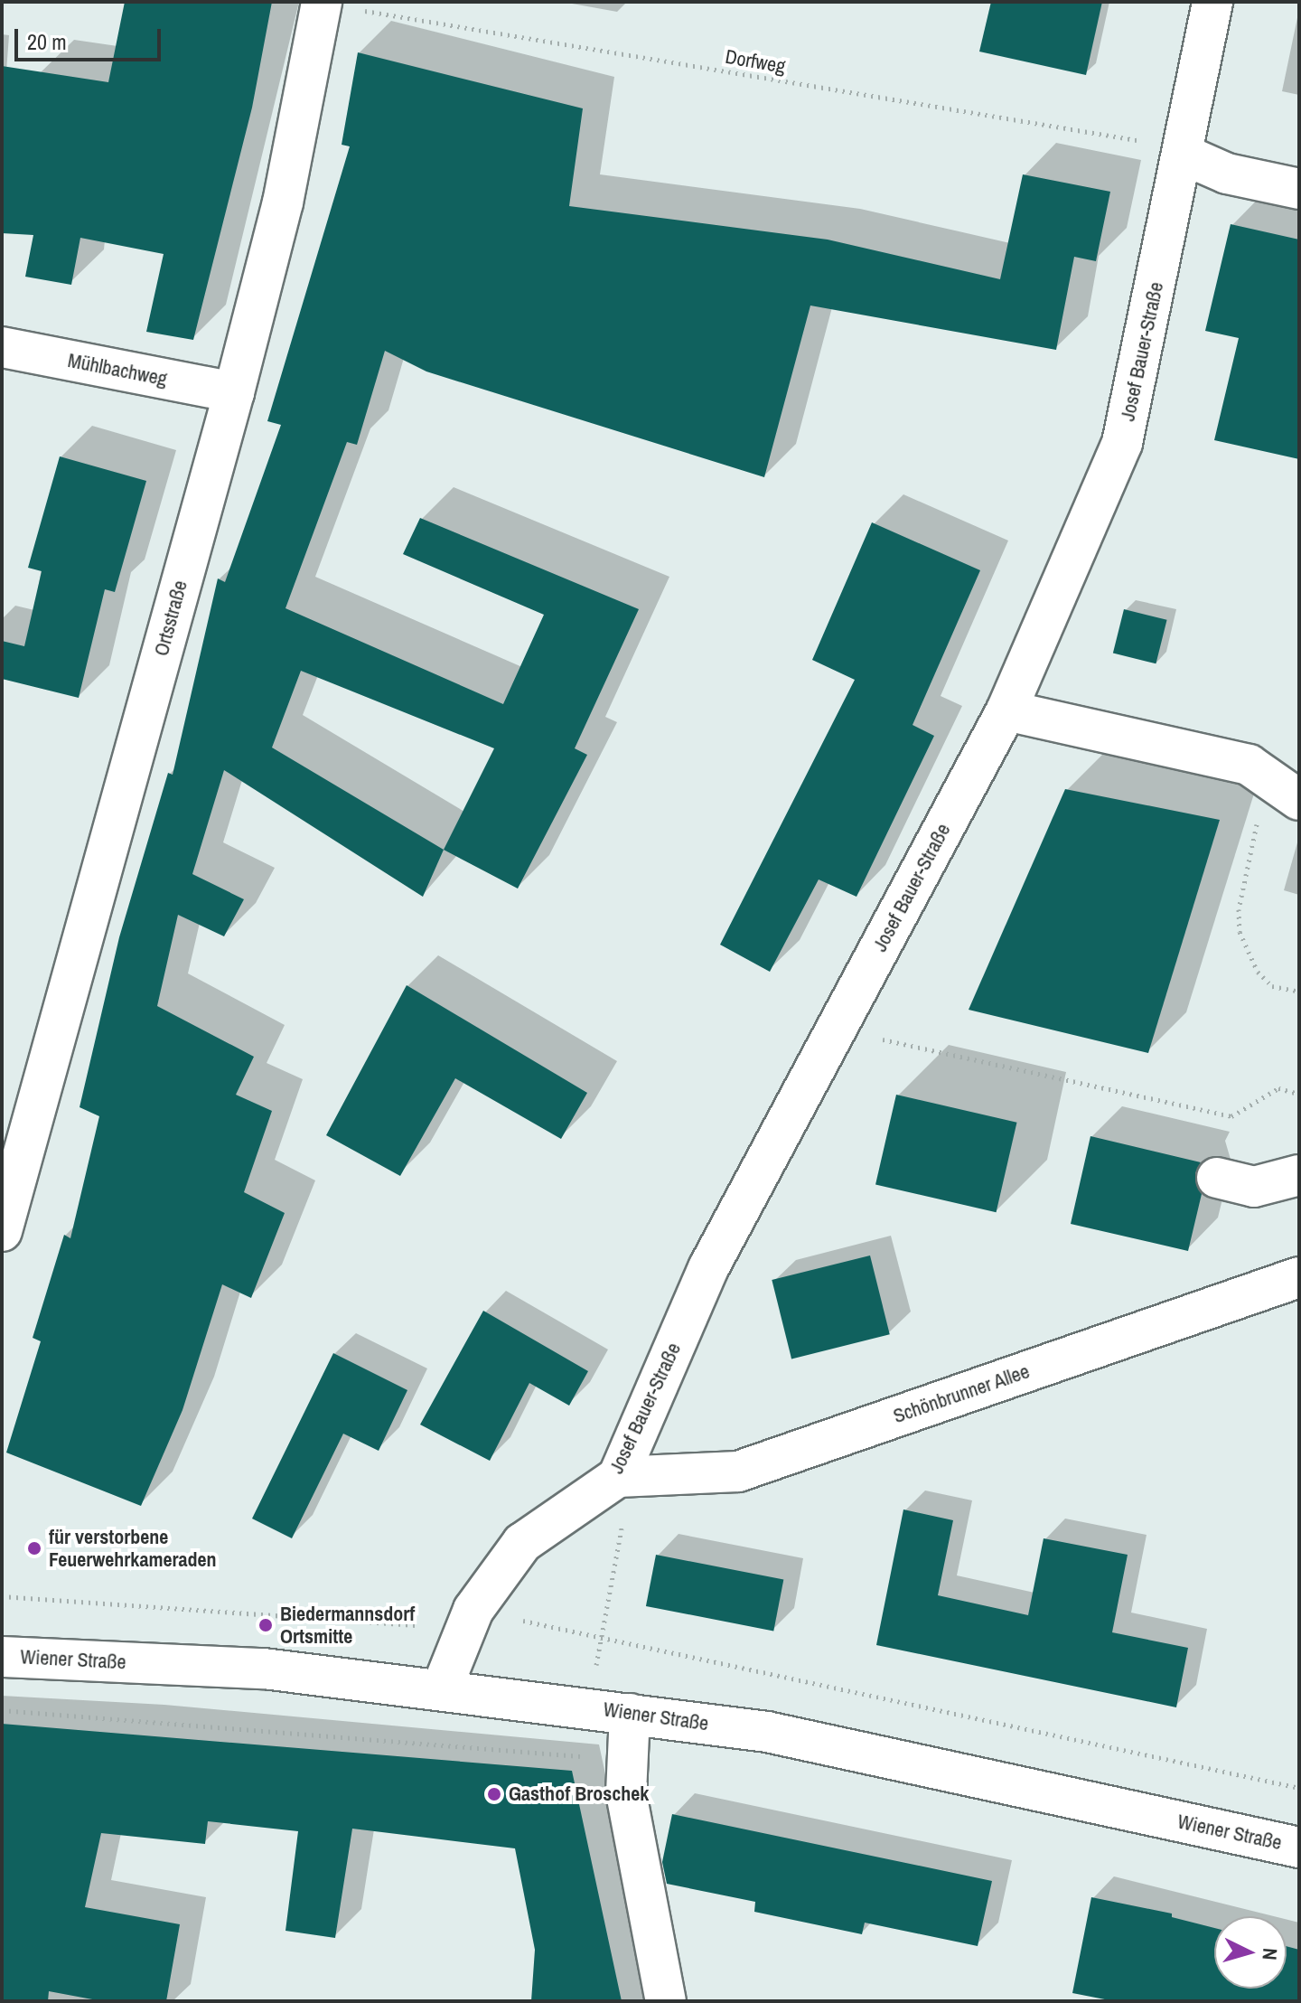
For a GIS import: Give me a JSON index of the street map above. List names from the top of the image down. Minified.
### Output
{"streets":{"street":["Josef Bauer-Straße","Mühlbachweg","Ortsstraße","Schönbrunner Allee","Wiener Straße"],"path":["Dorfweg"]},"crossings":[["Dorfweg","Josef Bauer-Straße"],["Dorfweg","Ortsstraße"],["Josef Bauer-Straße","Schönbrunner Allee"],["Josef Bauer-Straße","Wiener Straße"],["Mühlbachweg","Ortsstraße"]],"places":["für verstorbene Feuerwehrkameraden","Biedermannsdorf Ortsmitte","Gasthof Broschek"],"scale_bar":"20 m","north":"right"}
